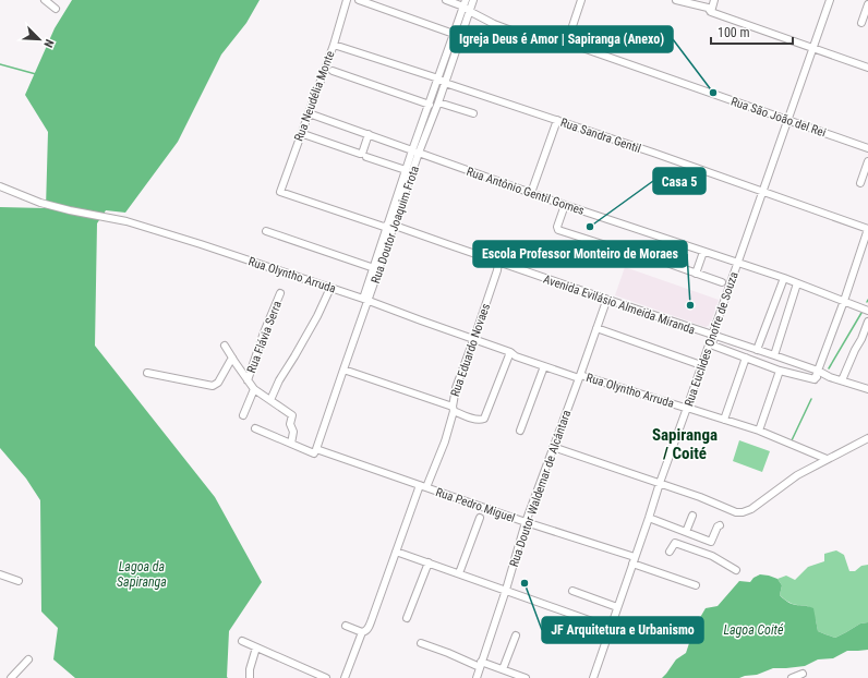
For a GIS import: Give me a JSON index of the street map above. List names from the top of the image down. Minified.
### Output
{"streets":{"street":["Rua Neudélia Monte","Rua São João del Rei","Rua Sandra Gentil","Rua Antônio Gentil Gomes","Rua Doutor Joaquim Frota","Rua Olyntho Arruda","Avenida Evilásio Almeida Miranda","Rua Flávia Serra","Rua Euclides Onofre de Souza","Rua Eduardo Novaes","Rua Doutor Waldemar de Alcântara","Rua Pedro Miguel"]},"crossings":[["Rua Neudélia Monte","Rua Sandra Gentil"],["Rua Neudélia Monte","Rua Antônio Gentil Gomes"],["Rua Neudélia Monte","Avenida Evilásio Almeida Miranda"],["Rua São João del Rei","Rua Doutor Joaquim Frota"],["Rua São João del Rei","Rua Euclides Onofre de Souza"],["Rua Sandra Gentil","Rua Doutor Joaquim Frota"],["Rua Sandra Gentil","Rua Euclides Onofre de Souza"],["Rua Antônio Gentil Gomes","Rua Doutor Joaquim Frota"],["Rua Antônio Gentil Gomes","Rua Euclides Onofre de Souza"],["Rua Doutor Joaquim Frota","Rua Olyntho Arruda"],["Rua Doutor Joaquim Frota","Avenida Evilásio Almeida Miranda"],["Rua Doutor Joaquim Frota","Rua Pedro Miguel"],["Rua Olyntho Arruda","Rua Euclides Onofre de Souza"],["Rua Olyntho Arruda","Rua Eduardo Novaes"],["Rua Olyntho Arruda","Rua Doutor Waldemar de Alcântara"],["Avenida Evilásio Almeida Miranda","Rua Euclides Onofre de Souza"],["Avenida Evilásio Almeida Miranda","Rua Eduardo Novaes"],["Avenida Evilásio Almeida Miranda","Rua Doutor Waldemar de Alcântara"],["Rua Euclides Onofre de Souza","Rua Pedro Miguel"],["Rua Eduardo Novaes","Rua Pedro Miguel"],["Rua Doutor Waldemar de Alcântara","Rua Pedro Miguel"]],"districts":["Sapiranga / Coité"],"water":["Lagoa da Sapiranga","Lagoa Coité"],"places":["Igreja Deus é Amor | Sapiranga (Anexo)","Casa 5","Escola Professor Monteiro de Moraes","JF Arquitetura e Urbanismo"],"scale_bar":"100 m","north":"bottom right"}
